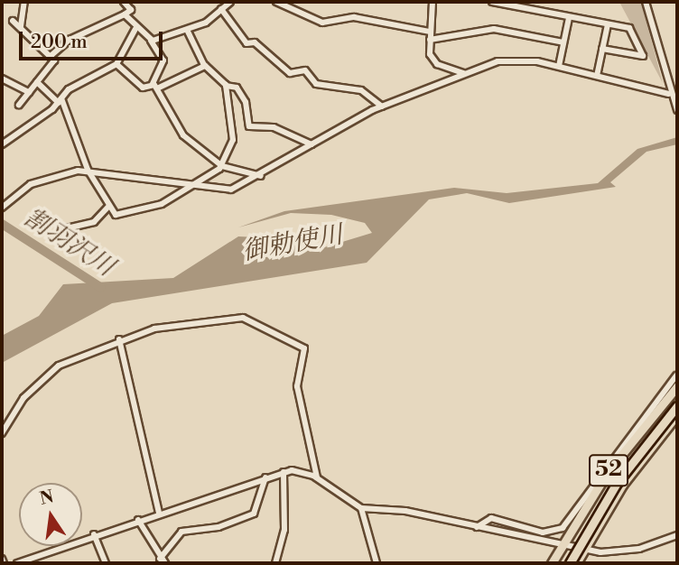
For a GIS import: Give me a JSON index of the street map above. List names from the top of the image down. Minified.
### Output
{"streets":{"highway":["52"]},"water":["割羽沢川","御勅使川"],"scale_bar":"200 m","north":"top"}
